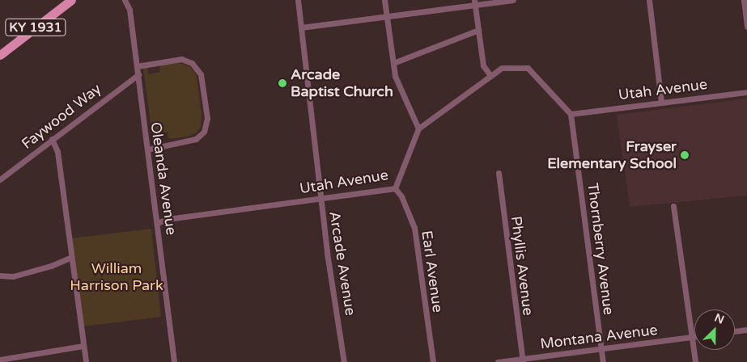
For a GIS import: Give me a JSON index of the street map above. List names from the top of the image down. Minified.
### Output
{"streets":{"main road":["KY 1931"],"street":["Utah Avenue","Faywood Way","Oleanda Avenue","Thornberry Avenue","Arcade Avenue","Phyllis Avenue","Earl Avenue","Montana Avenue"]},"crossings":[["Utah Avenue","Oleanda Avenue"],["Utah Avenue","Thornberry Avenue"],["Utah Avenue","Arcade Avenue"],["Utah Avenue","Earl Avenue"],["Faywood Way","Oleanda Avenue"],["Thornberry Avenue","Montana Avenue"],["Phyllis Avenue","Montana Avenue"]],"parks":["William Harrison Park"],"places":["Arcade Baptist Church","Frayser Elementary School"],"north":"top right"}
